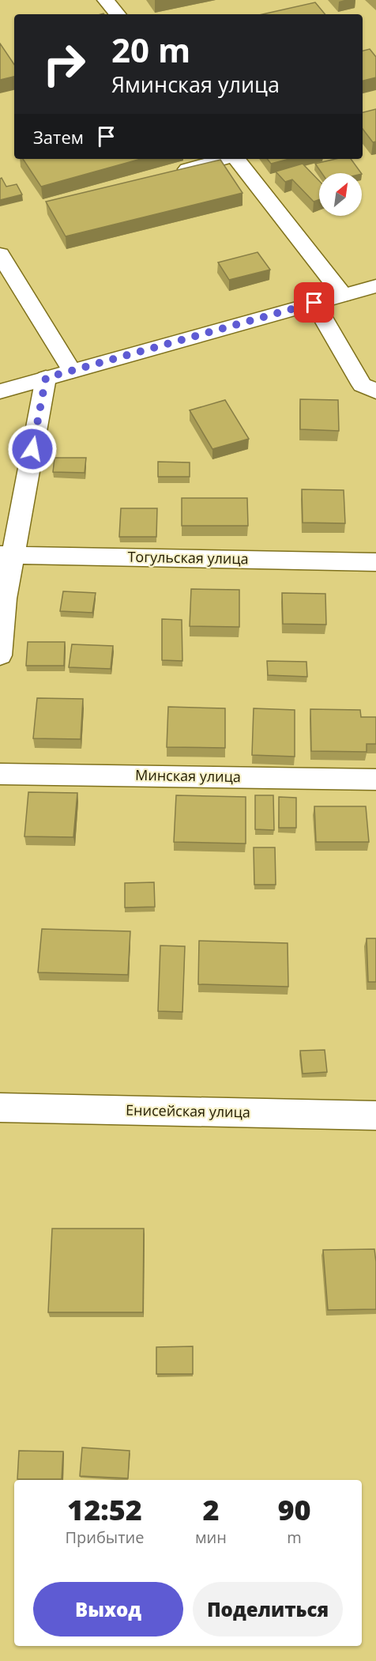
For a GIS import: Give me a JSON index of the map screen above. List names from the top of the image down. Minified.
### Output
{"streets":{"street":["Тогульская улица","Минская улица","Енисейская улица"]},"north":"top right","page":{"turn":["20 m","Яминская улица"],"then":"Затем","eta":["12:52","Прибытие","2","мин","90","m"],"buttons":["Выход","Поделиться"]}}
